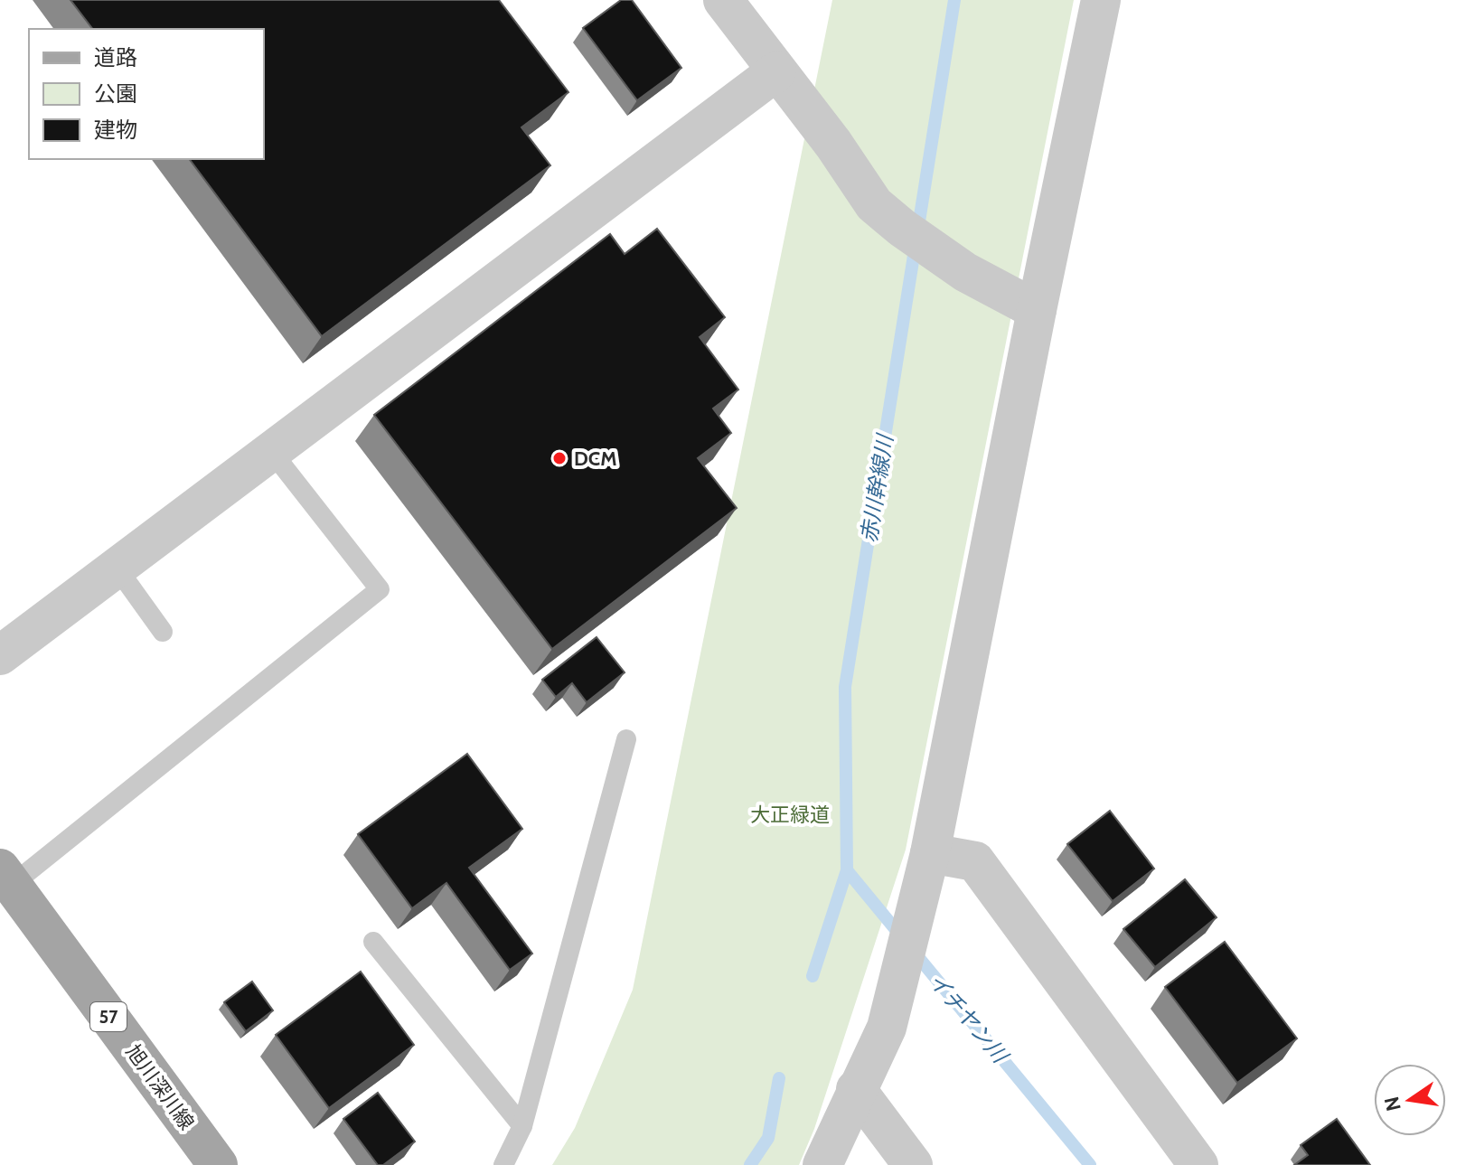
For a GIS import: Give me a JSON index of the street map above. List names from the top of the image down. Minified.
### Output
{"streets":{"main road":["57","旭川深川線"]},"water":["赤川幹線川","イチヤン川"],"parks":["大正緑道"],"places":["DCM"],"legend":["道路","公園","建物"],"north":"left"}
